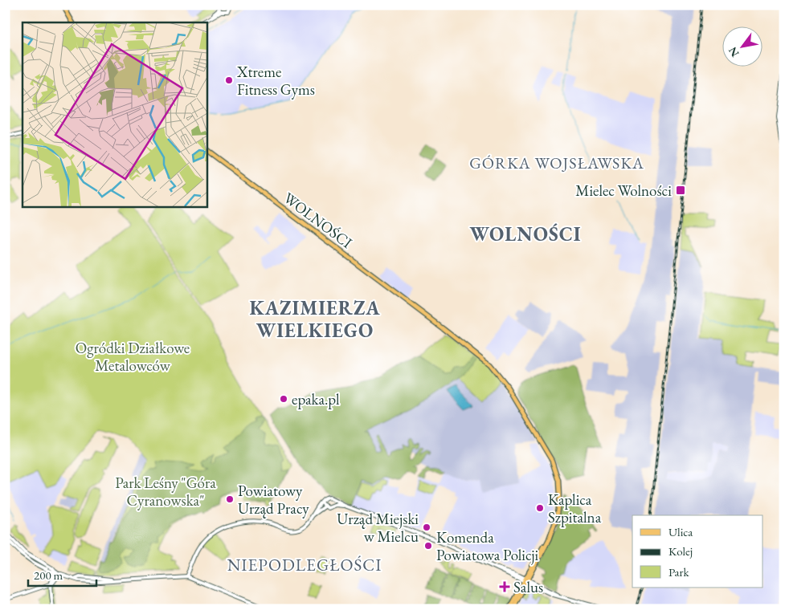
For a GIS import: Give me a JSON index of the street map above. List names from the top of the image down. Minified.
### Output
{"streets":{"main road":["WOLNOŚCI"]},"districts":["GÓRKA WOJSŁAWSKA","WOLNOŚCI","KAZIMIERZA WIELKIEGO","NIEPODLEGŁOŚCI"],"parks":["Ogródki Działkowe Metalowców","Park Leśny \"Góra Cyranowska\""],"places":{"other":["Xtreme Fitness Gyms","epaka.pl","Powiatowy Urząd Pracy","Kaplica Szpitalna","Urząd Miejski w Mielcu","Komenda Powiatowa Policji"],"transit":["Mielec Wolności"],"health":["Salus"]},"legend":["Ulica","Kolej","Park"],"scale_bar":"200 m","north":"bottom left"}
